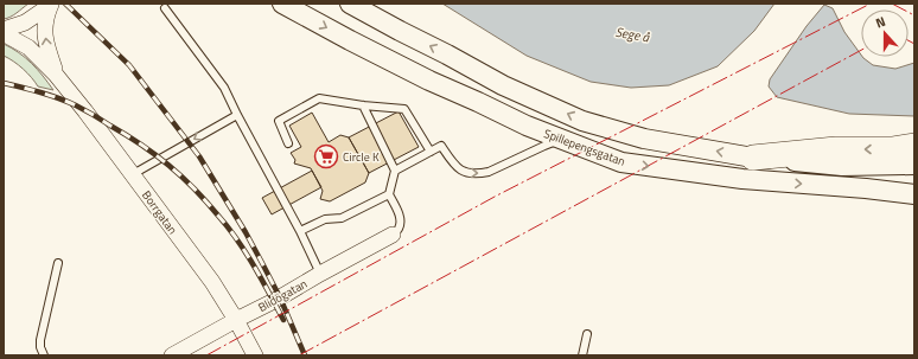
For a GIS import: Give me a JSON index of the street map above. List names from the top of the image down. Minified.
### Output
{"streets":{"street":["Spillepengsgatan","Borrgatan","Blidögatan"]},"crossings":[["Borrgatan","Blidögatan"]],"water":["Sege å"],"places":{"supermarket":["Circle K"]},"north":"top"}
